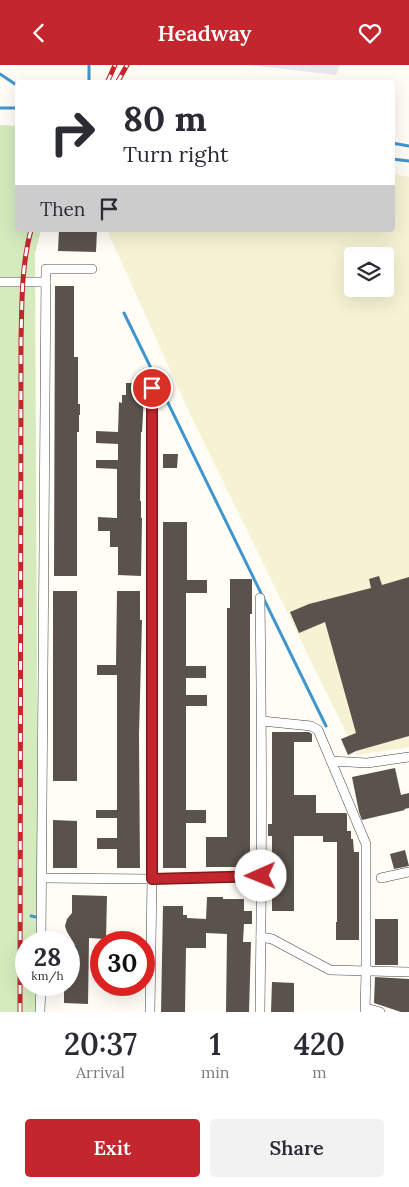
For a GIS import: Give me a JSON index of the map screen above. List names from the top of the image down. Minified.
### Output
{"page":{"header":"Headway","turn":["80 m","Turn right"],"then":"Then","speed":"28 km/h","limit":"30","eta":["20:37","Arrival","1","min","420","m"],"buttons":["Exit","Share"]}}
